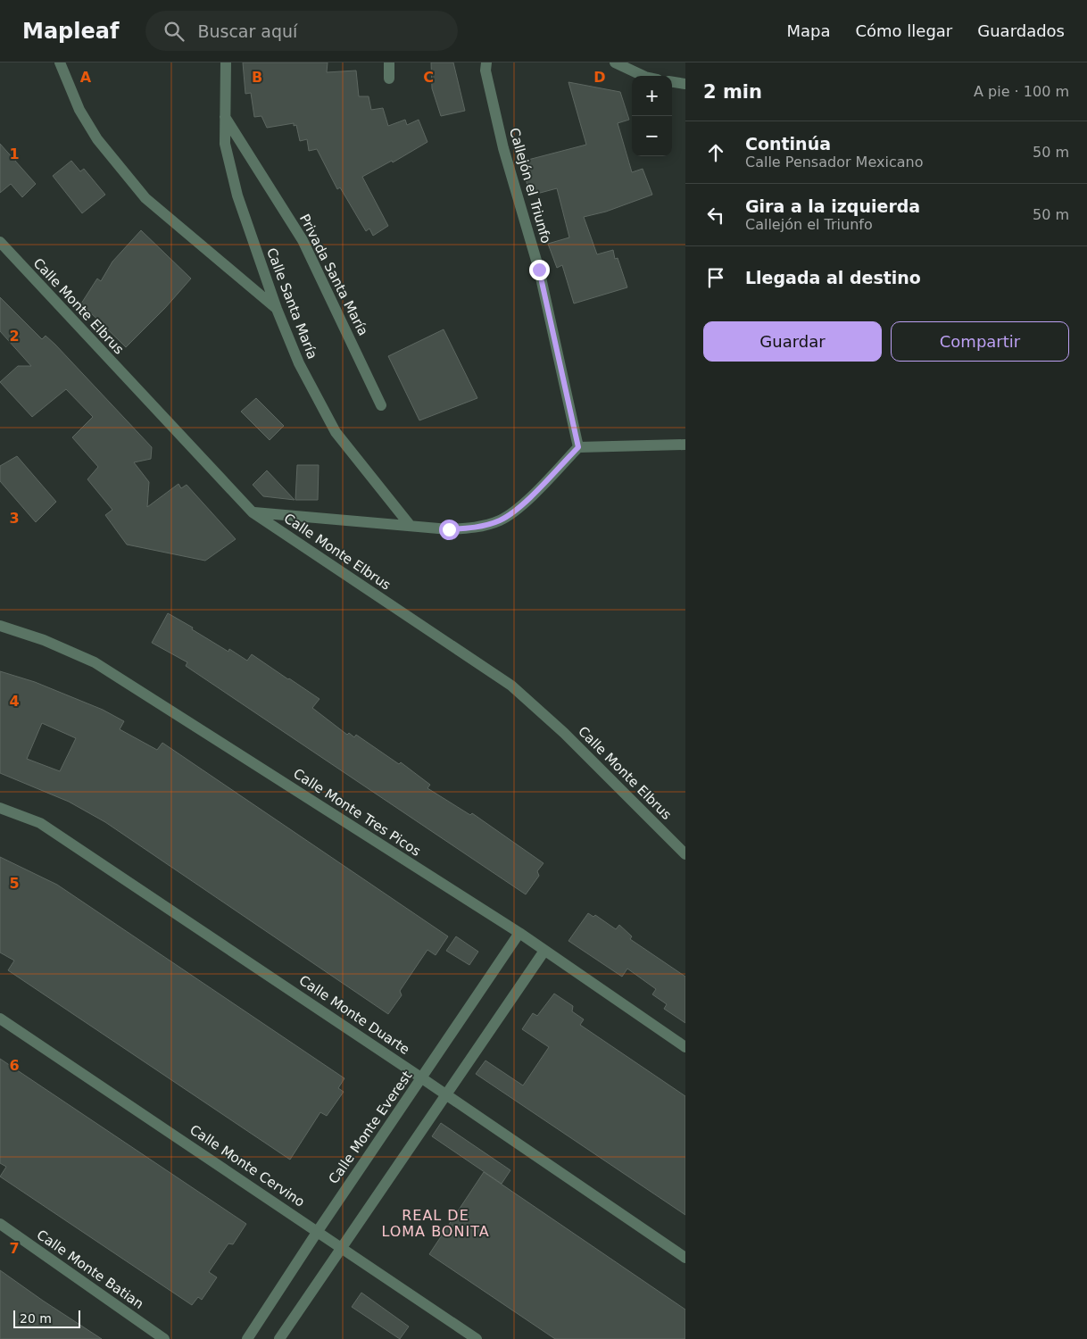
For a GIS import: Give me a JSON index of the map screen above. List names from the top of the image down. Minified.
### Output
{"streets":{"street":["Callejón el Triunfo","Privada Santa María","Calle Santa María","Calle Monte Elbrus","Calle Monte Tres Picos","Calle Monte Duarte","Calle Monte Everest","Calle Monte Cervino","Calle Monte Batian"]},"crossings":[["Privada Santa María","Calle Santa María"],["Calle Monte Tres Picos","Calle Monte Everest"],["Calle Monte Duarte","Calle Monte Everest"],["Calle Monte Everest","Calle Monte Cervino"]],"districts":["REAL DE LOMA BONITA"],"scale_bar":"20 m","page":{"header":"Mapleaf","search":"Buscar aquí","nav":["Mapa","Cómo llegar","Guardados"],"heading":["2 min","A pie · 100 m"],"map_buttons":["+","−"],"list":[["Continúa","Calle Pensador Mexicano","50 m"],["Gira a la izquierda","Callejón el Triunfo","50 m"],"Llegada al destino"],"buttons":["Guardar","Compartir"],"scale":"20 m"},"grid":{"columns":["A","B","C","D"],"rows":["1","2","3","4","5","6","7"]}}
